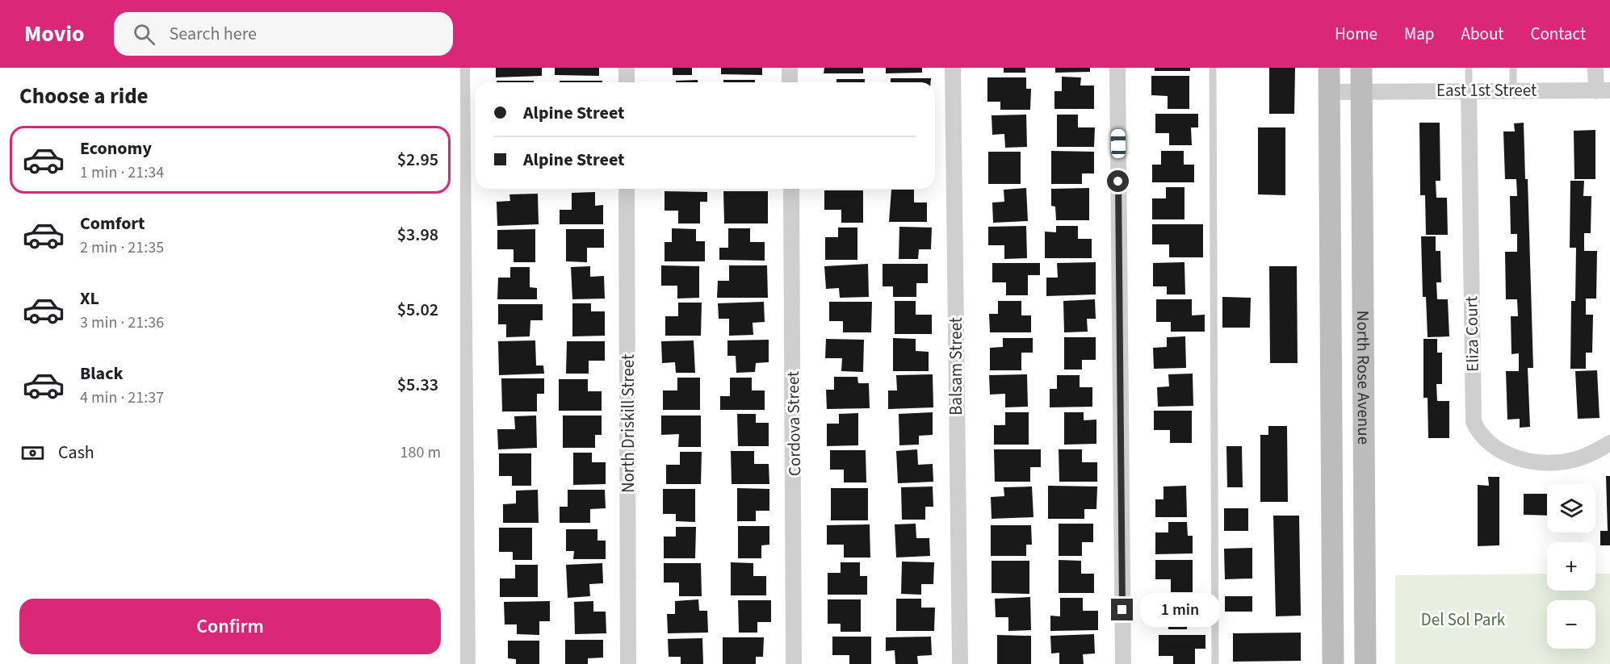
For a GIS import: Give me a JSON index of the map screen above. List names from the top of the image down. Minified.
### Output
{"streets":{"main road":["North Rose Avenue"],"street":["East 1st Street","Eliza Court","Balsam Street","North Driskill Street","Cordova Street"]},"crossings":[["East 1st Street","Eliza Court"],["East 1st Street","North Rose Avenue"]],"parks":["Del Sol Park"],"page":{"header":"Movio","search":"Search here","nav":["Home","Map","About","Contact"],"heading":"Choose a ride","banner":["Alpine Street","Alpine Street"],"list":[{"name":"Economy","note":"1 min · 21:34","value":"$2.95"},{"name":"Comfort","note":"2 min · 21:35","value":"$3.98"},{"name":"XL","note":"3 min · 21:36","value":"$5.02"},{"name":"Black","note":"4 min · 21:37","value":"$5.33"}],"pay":["Cash","180 m"],"map_buttons":["+","−"],"buttons":"Confirm","bubble":"1 min"}}
